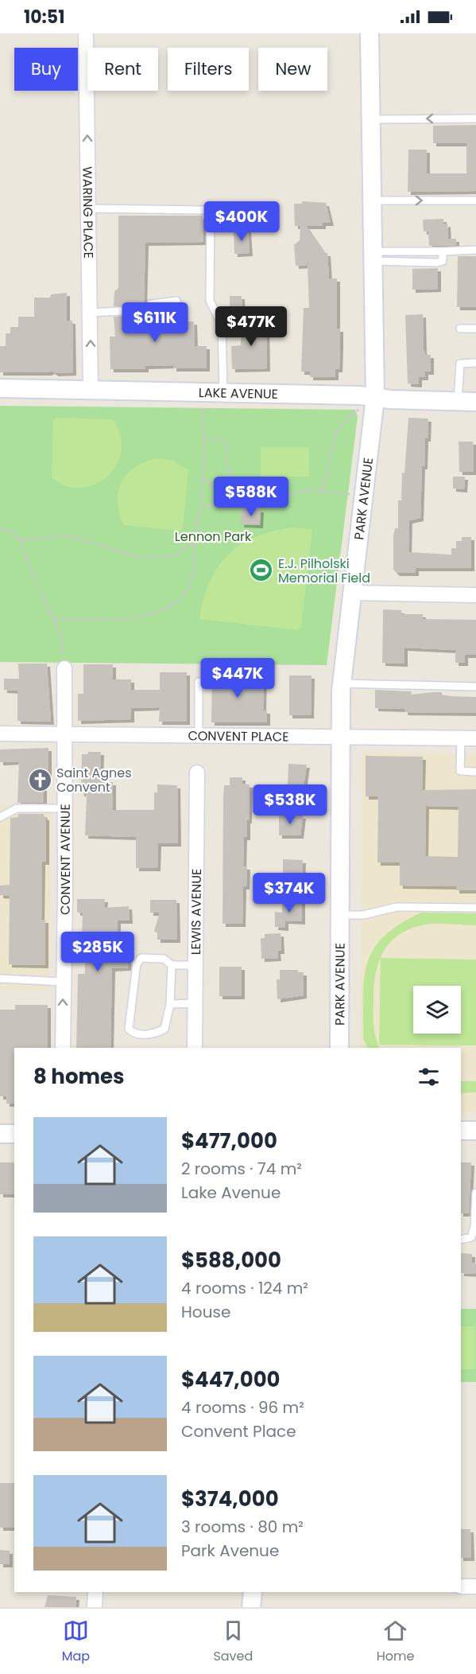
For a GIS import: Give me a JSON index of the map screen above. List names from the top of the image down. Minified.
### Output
{"streets":{"street":["WARING PLACE","LAKE AVENUE","PARK AVENUE","CONVENT PLACE","CONVENT AVENUE","LEWIS AVENUE"]},"crossings":[["WARING PLACE","LAKE AVENUE"],["LAKE AVENUE","PARK AVENUE"],["PARK AVENUE","CONVENT PLACE"],["CONVENT PLACE","CONVENT AVENUE"]],"one_way":["WARING PLACE"],"parks":["Lennon Park"],"places":{"sports":["E.J. Pilholski Memorial Field"],"church":["Saint Agnes Convent"]},"page":{"status":"10:51","chip":["Buy","Rent","Filters","New"],"price":["$400K","$611K","$477K","$588K","$447K","$538K","$374K","$285K"],"heading":"8 homes","list":[{"name":"$477,000","note":"2 rooms · 74 m² · Lake Avenue"},{"name":"$588,000","note":"4 rooms · 124 m² · House"},{"name":"$447,000","note":"4 rooms · 96 m² · Convent Place"},{"name":"$374,000","note":"3 rooms · 80 m² · Park Avenue"}],"tabs":["Map","Saved","Home"]}}
